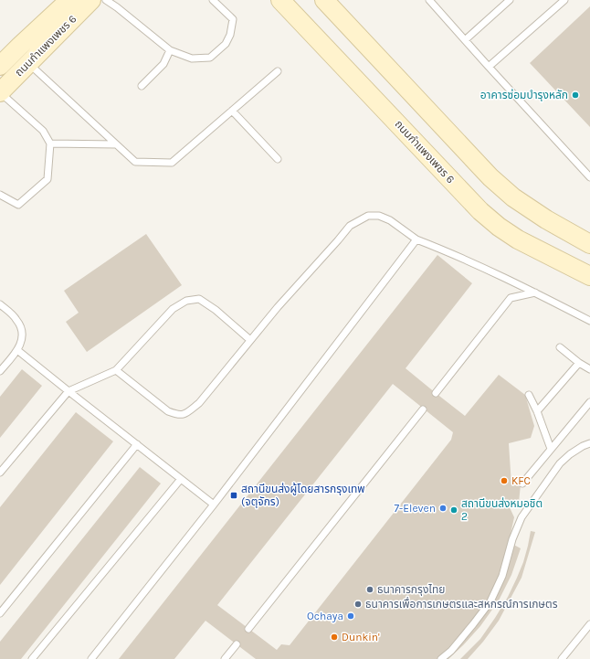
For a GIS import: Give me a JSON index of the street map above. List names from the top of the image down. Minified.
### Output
{"streets":{"street":["ถนนกำแพงเพชร 6"]},"places":{"other":["อาคารซ่อมบำรุงหลัก","KFC","7-Eleven","สถานีขนส่งหมอชิต 2","ธนาคารกรุงไทย","ธนาคารเพื่อการเกษตรและสหกรณ์การเกษตร","Ochaya","Dunkin'"],"transit":["สถานีขนส่งผู้โดยสารกรุงเทพ (จตุจักร)"]}}
